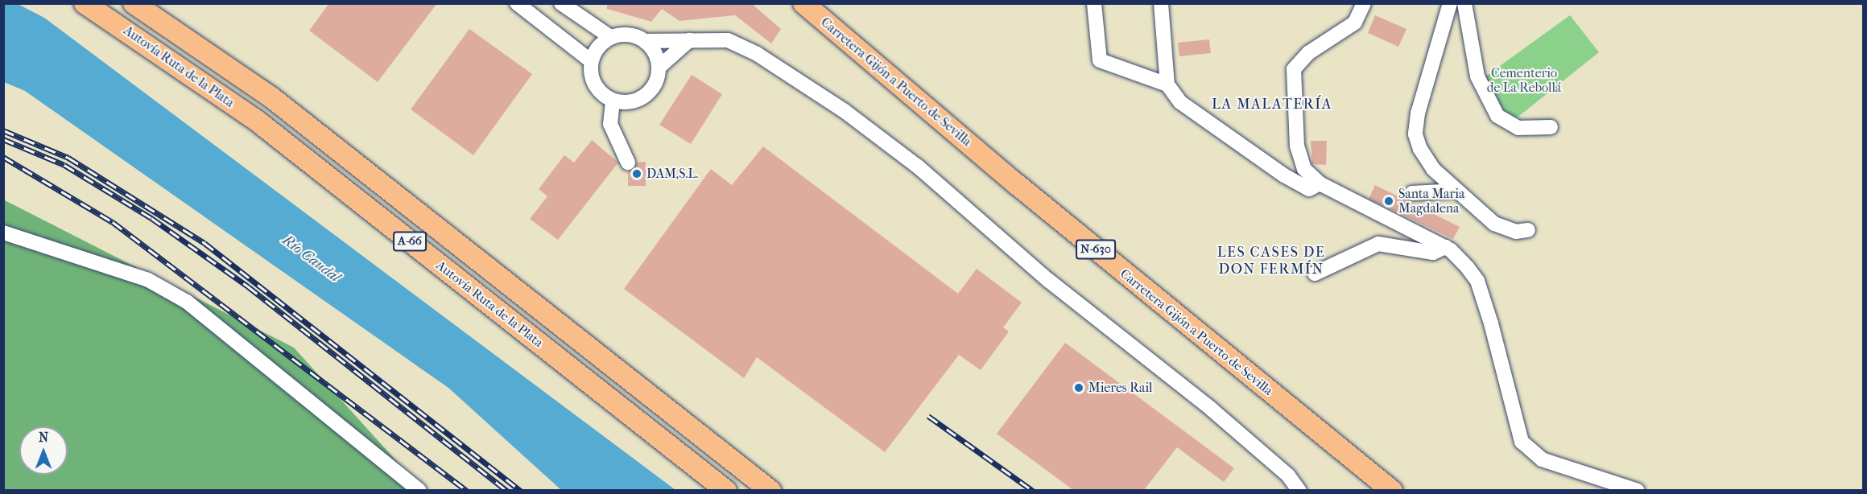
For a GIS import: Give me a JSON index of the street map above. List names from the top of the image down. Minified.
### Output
{"streets":{"highway":["Autovía Ruta de la Plata","Carretera Gijón a Puerto de Sevilla","A-66","N-630"]},"districts":["LA MALATERÍA","LES CASES DE DON FERMÍN"],"water":["Río Caudal"],"parks":["Cementerio de La Rebollá"],"places":["DAM,S.L.","Santa Maria Magdalena","Mieres Rail"],"north":"top"}
